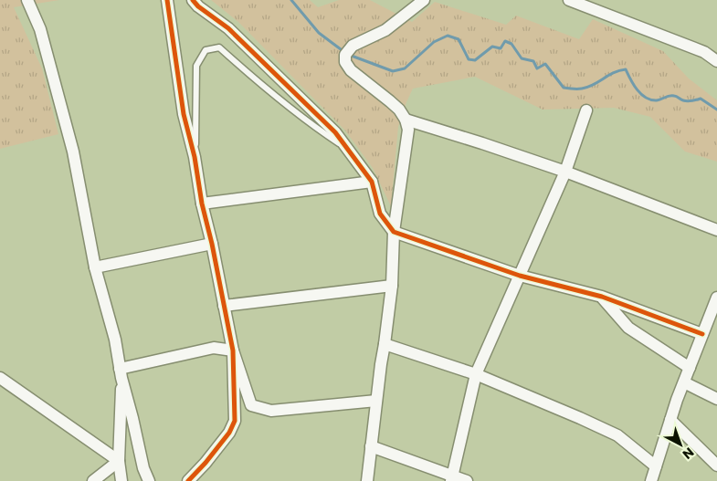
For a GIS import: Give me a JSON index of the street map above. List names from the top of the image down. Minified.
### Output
{"north":"bottom right"}
